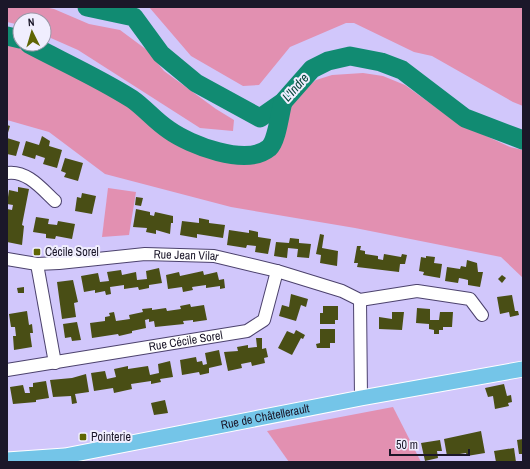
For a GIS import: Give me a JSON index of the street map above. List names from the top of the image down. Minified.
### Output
{"streets":{"main road":["Rue de Châtellerault"],"street":["Rue Jean Vilar","Rue Cécile Sorel"]},"crossings":[["Rue Jean Vilar","Rue Cécile Sorel"]],"water":["L'Indre"],"places":{"transit":["Cécile Sorel","Pointerie"]},"scale_bar":"50 m","north":"top"}
